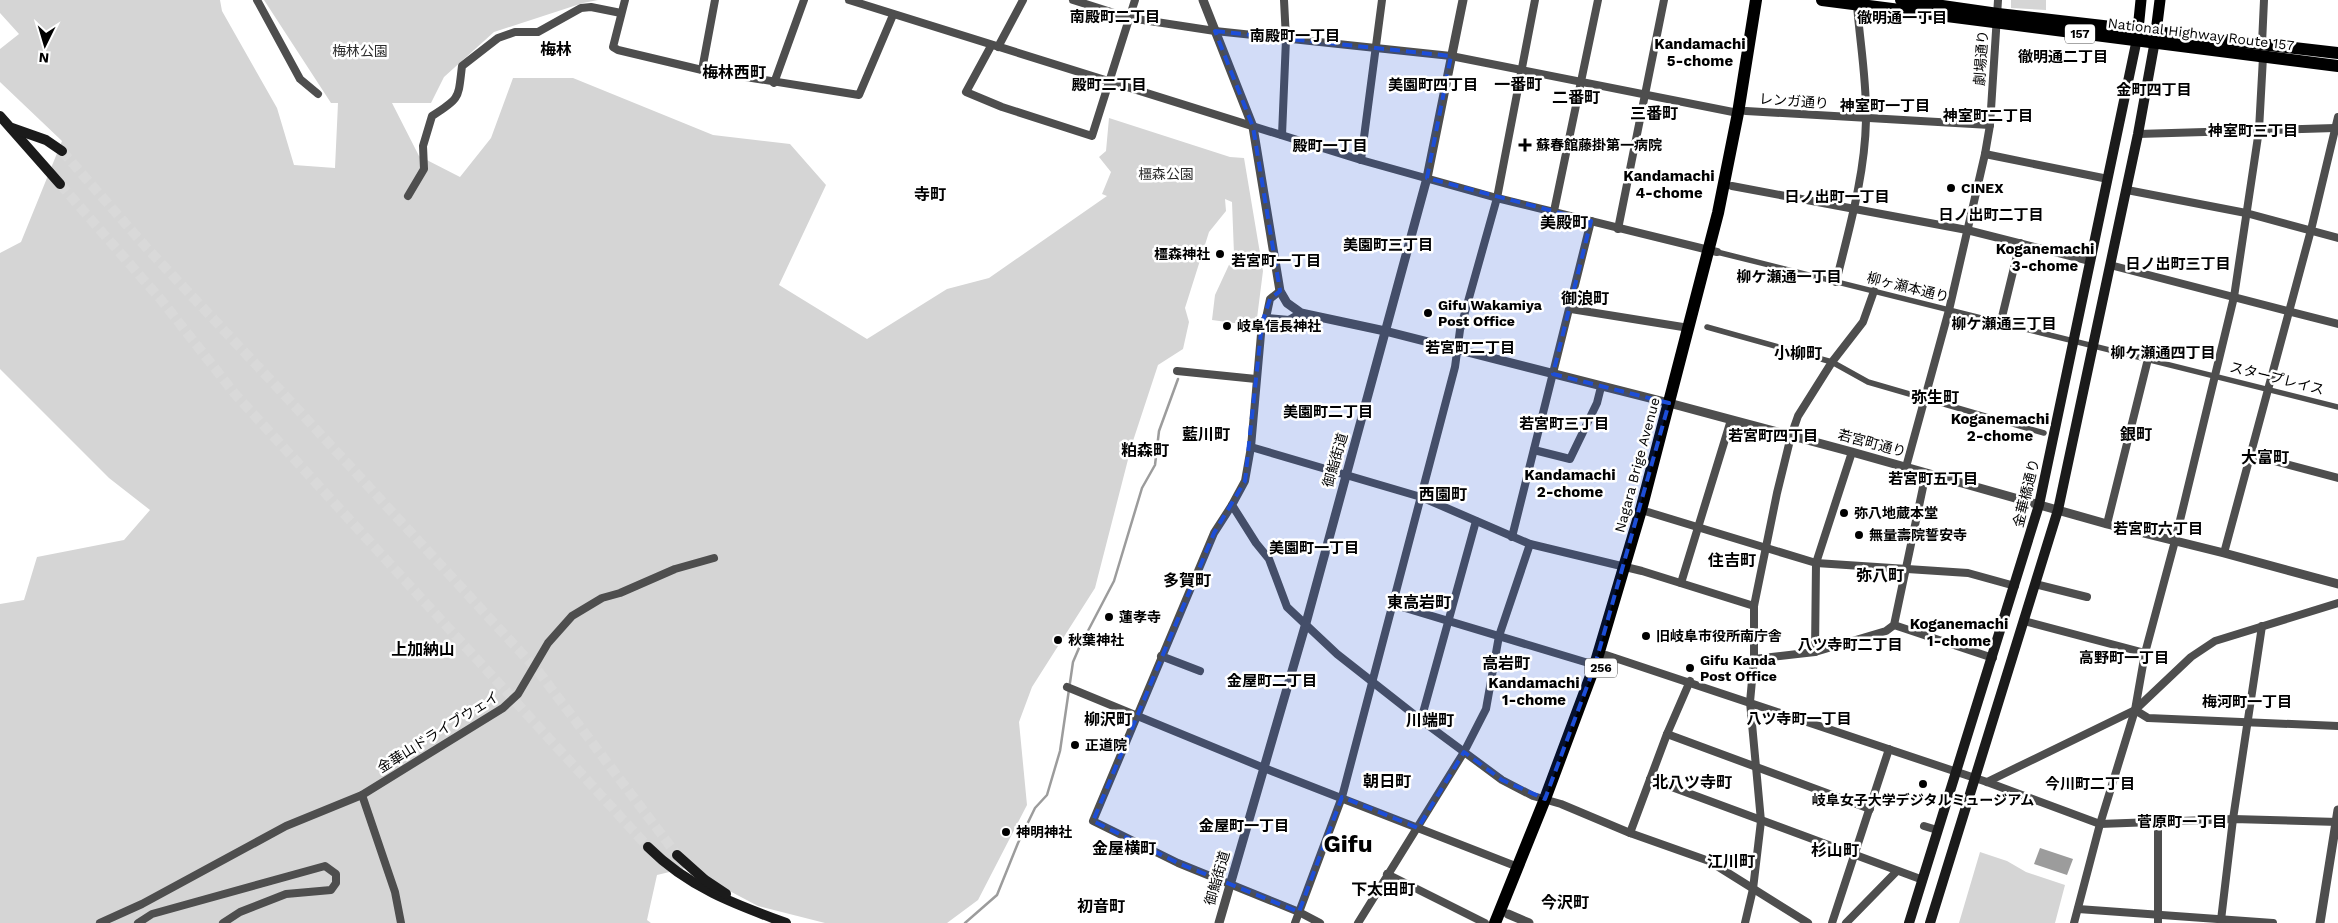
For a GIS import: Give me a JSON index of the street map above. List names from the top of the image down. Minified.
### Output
{"streets":{"highway":["157","National Highway Route 157","Nagara Brige Avenue","256"],"main road":["金華橋通り"],"street":["劇場通り","レンガ通り","柳ヶ瀬本通り","スタープレイス","若宮町通り","御鮨街道","金華山ドライブウェイ"]},"crossings":[["National Highway Route 157","劇場通り"],["National Highway Route 157","金華橋通り"],["劇場通り","レンガ通り"],["劇場通り","柳ヶ瀬本通り"],["劇場通り","若宮町通り"],["レンガ通り","御鮨街道"],["レンガ通り","Nagara Brige Avenue"],["柳ヶ瀬本通り","スタープレイス"],["柳ヶ瀬本通り","Nagara Brige Avenue"],["柳ヶ瀬本通り","金華橋通り"],["若宮町通り","御鮨街道"],["若宮町通り","Nagara Brige Avenue"],["若宮町通り","金華橋通り"]],"districts":["南殿町二丁目","徹明通一丁目","南殿町一丁目","Kandamachi 5-chome","梅林","徹明通二丁目","梅林西町","一番町","殿町二丁目","美園町四丁目","金町四丁目","二番町","神室町一丁目","三番町","神室町二丁目","神室町三丁目","殿町一丁目","Kandamachi 4-chome","寺町","日ノ出町一丁目","日ノ出町二丁目","美殿町","美園町三丁目","Koganemachi 3-chome","若宮町一丁目","日ノ出町三丁目","柳ケ瀬通一丁目","御浪町","柳ケ瀬通三丁目","若宮町二丁目","小柳町","柳ケ瀬通四丁目","弥生町","美園町二丁目","Koganemachi 2-chome","若宮町三丁目","藍川町","銀町","若宮町四丁目","粕森町","大富町","Kandamachi 2-chome","若宮町五丁目","西園町","若宮町六丁目","美園町一丁目","住吉町","弥八町","多賀町","東高岩町","Koganemachi 1-chome","八ツ寺町二丁目","上加納山","高野町一丁目","高岩町","金屋町二丁目","Kandamachi 1-chome","梅河町一丁目","柳沢町","八ツ寺町一丁目","川端町","朝日町","北八ツ寺町","今川町二丁目","菅原町一丁目","金屋町一丁目","Gifu","金屋横町","杉山町","江川町","下太田町","今沢町","初音町"],"parks":["梅林公園","橿森公園"],"places":{"health":["蘇春館藤掛第一病院"],"other":["CINEX","橿森神社","Gifu Wakamiya Post Office","岐阜信長神社","弥八地蔵本堂","無量壽院誓安寺","蓮孝寺","旧岐阜市役所南庁舎","秋葉神社","Gifu Kanda Post Office","正道院","岐阜女子大学デジタルミュージアム","神明神社"]},"north":"bottom"}
